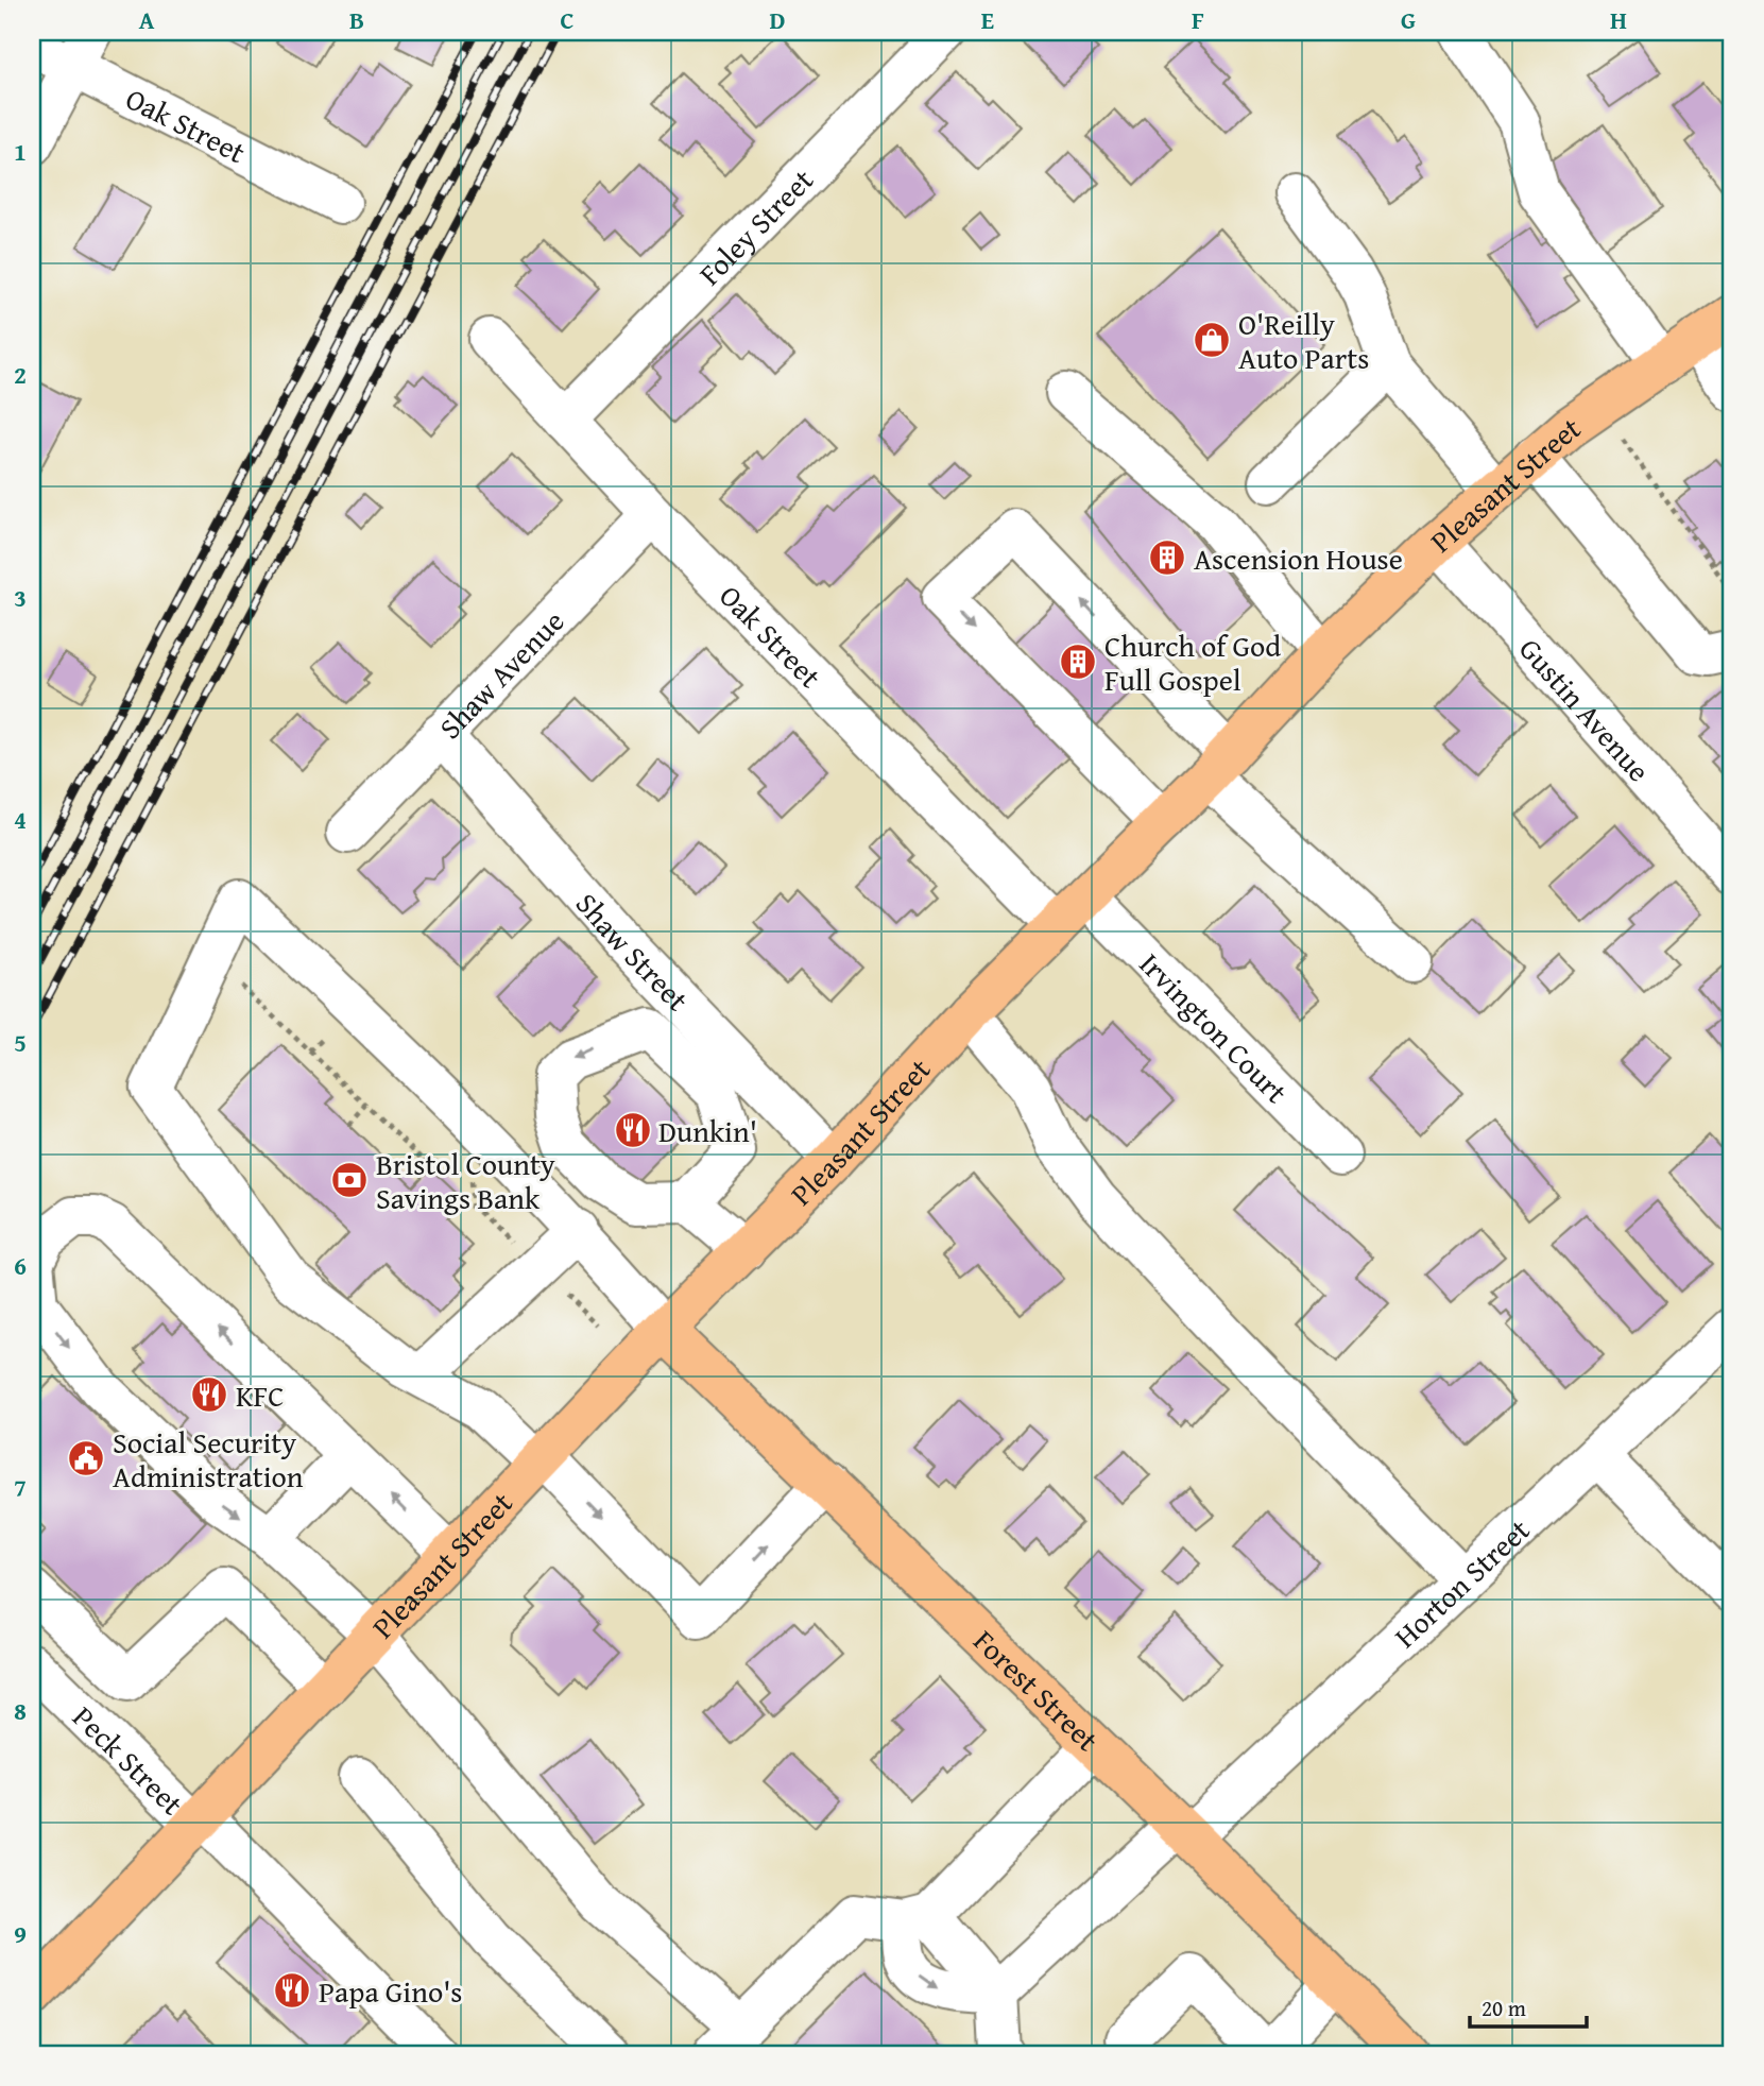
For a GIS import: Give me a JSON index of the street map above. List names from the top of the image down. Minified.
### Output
{"streets":{"main road":["Pleasant Street","Forest Street"],"street":["Oak Street","Foley Street","Shaw Avenue","Gustin Avenue","Shaw Street","Irvington Court","Horton Street","Peck Street"]},"crossings":[["Oak Street","Foley Street"],["Oak Street","Pleasant Street"],["Oak Street","Shaw Avenue"],["Pleasant Street","Gustin Avenue"],["Pleasant Street","Shaw Street"],["Pleasant Street","Irvington Court"],["Pleasant Street","Forest Street"],["Pleasant Street","Peck Street"],["Shaw Avenue","Shaw Street"],["Horton Street","Forest Street"]],"places":{"shop":["O'Reilly Auto Parts"],"building":["Ascension House","Church of God Full Gospel"],"restaurant":["Dunkin'","KFC","Papa Gino's"],"bank":["Bristol County Savings Bank"],"public building":["Social Security Administration"]},"scale_bar":"20 m","grid":{"columns":["A","B","C","D","E","F","G","H"],"rows":["1","2","3","4","5","6","7","8","9"]}}
